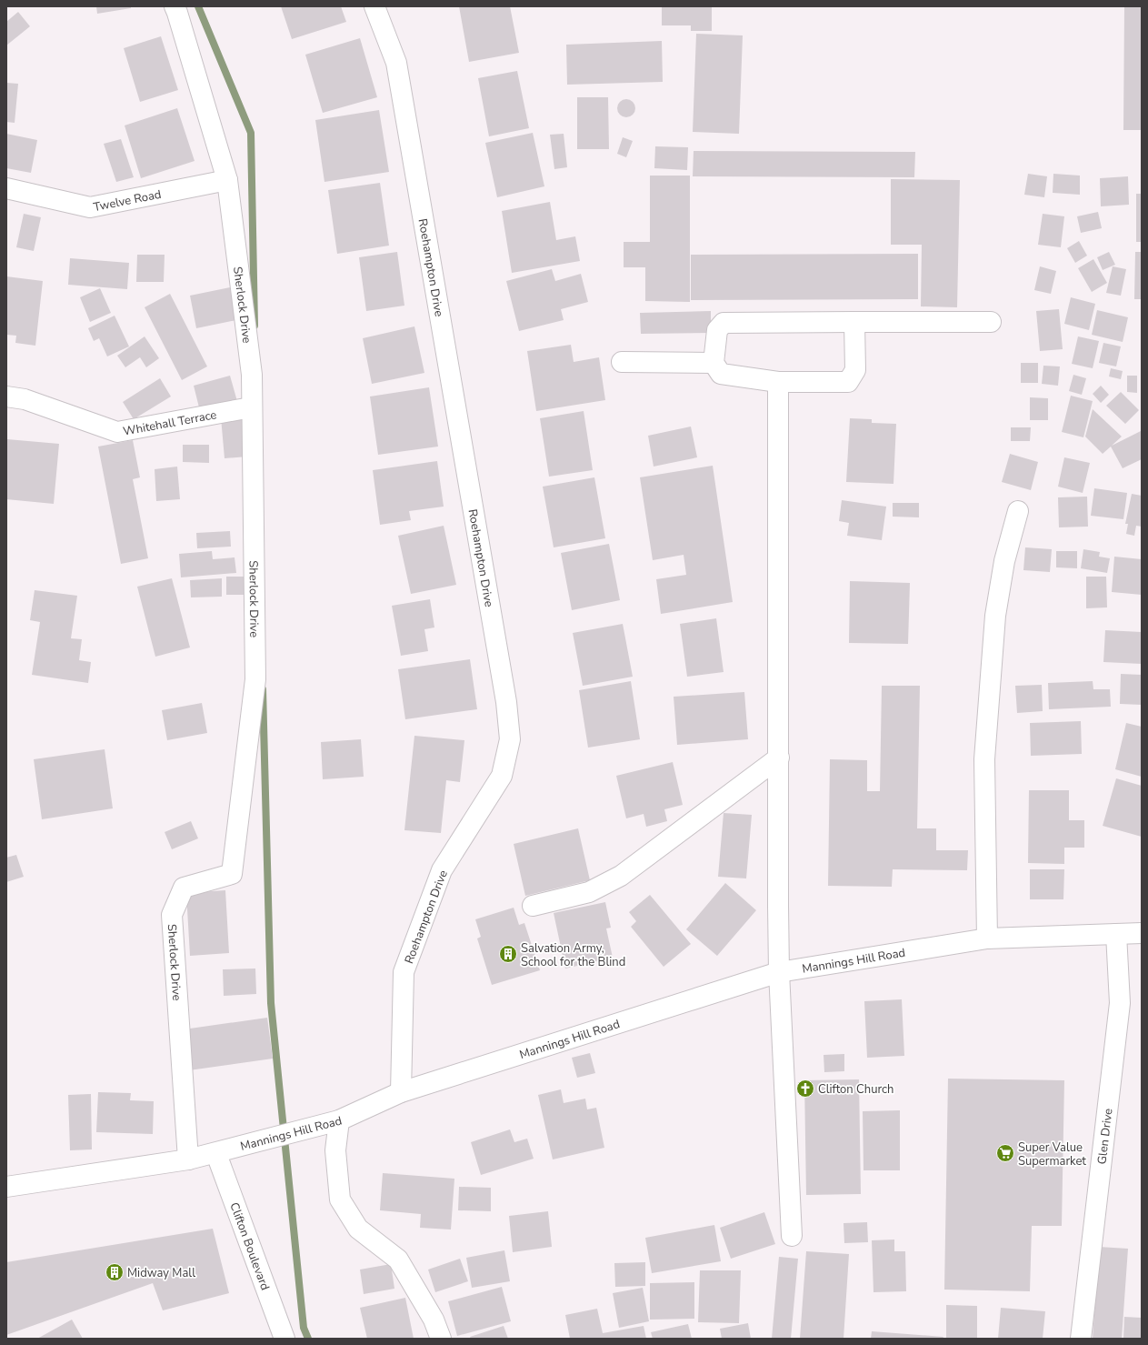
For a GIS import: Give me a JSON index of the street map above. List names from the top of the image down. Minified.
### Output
{"streets":{"street":["Twelve Road","Roehampton Drive","Sherlock Drive","Whitehall Terrace","Mannings Hill Road","Glen Drive","Clifton Boulevard"]},"crossings":[["Twelve Road","Sherlock Drive"],["Roehampton Drive","Mannings Hill Road"],["Sherlock Drive","Whitehall Terrace"],["Sherlock Drive","Mannings Hill Road"],["Mannings Hill Road","Glen Drive"],["Mannings Hill Road","Clifton Boulevard"]],"places":{"building":["Salvation Army, School for the Blind","Midway Mall"],"church":["Clifton Church"],"supermarket":["Super Value Supermarket"]}}
